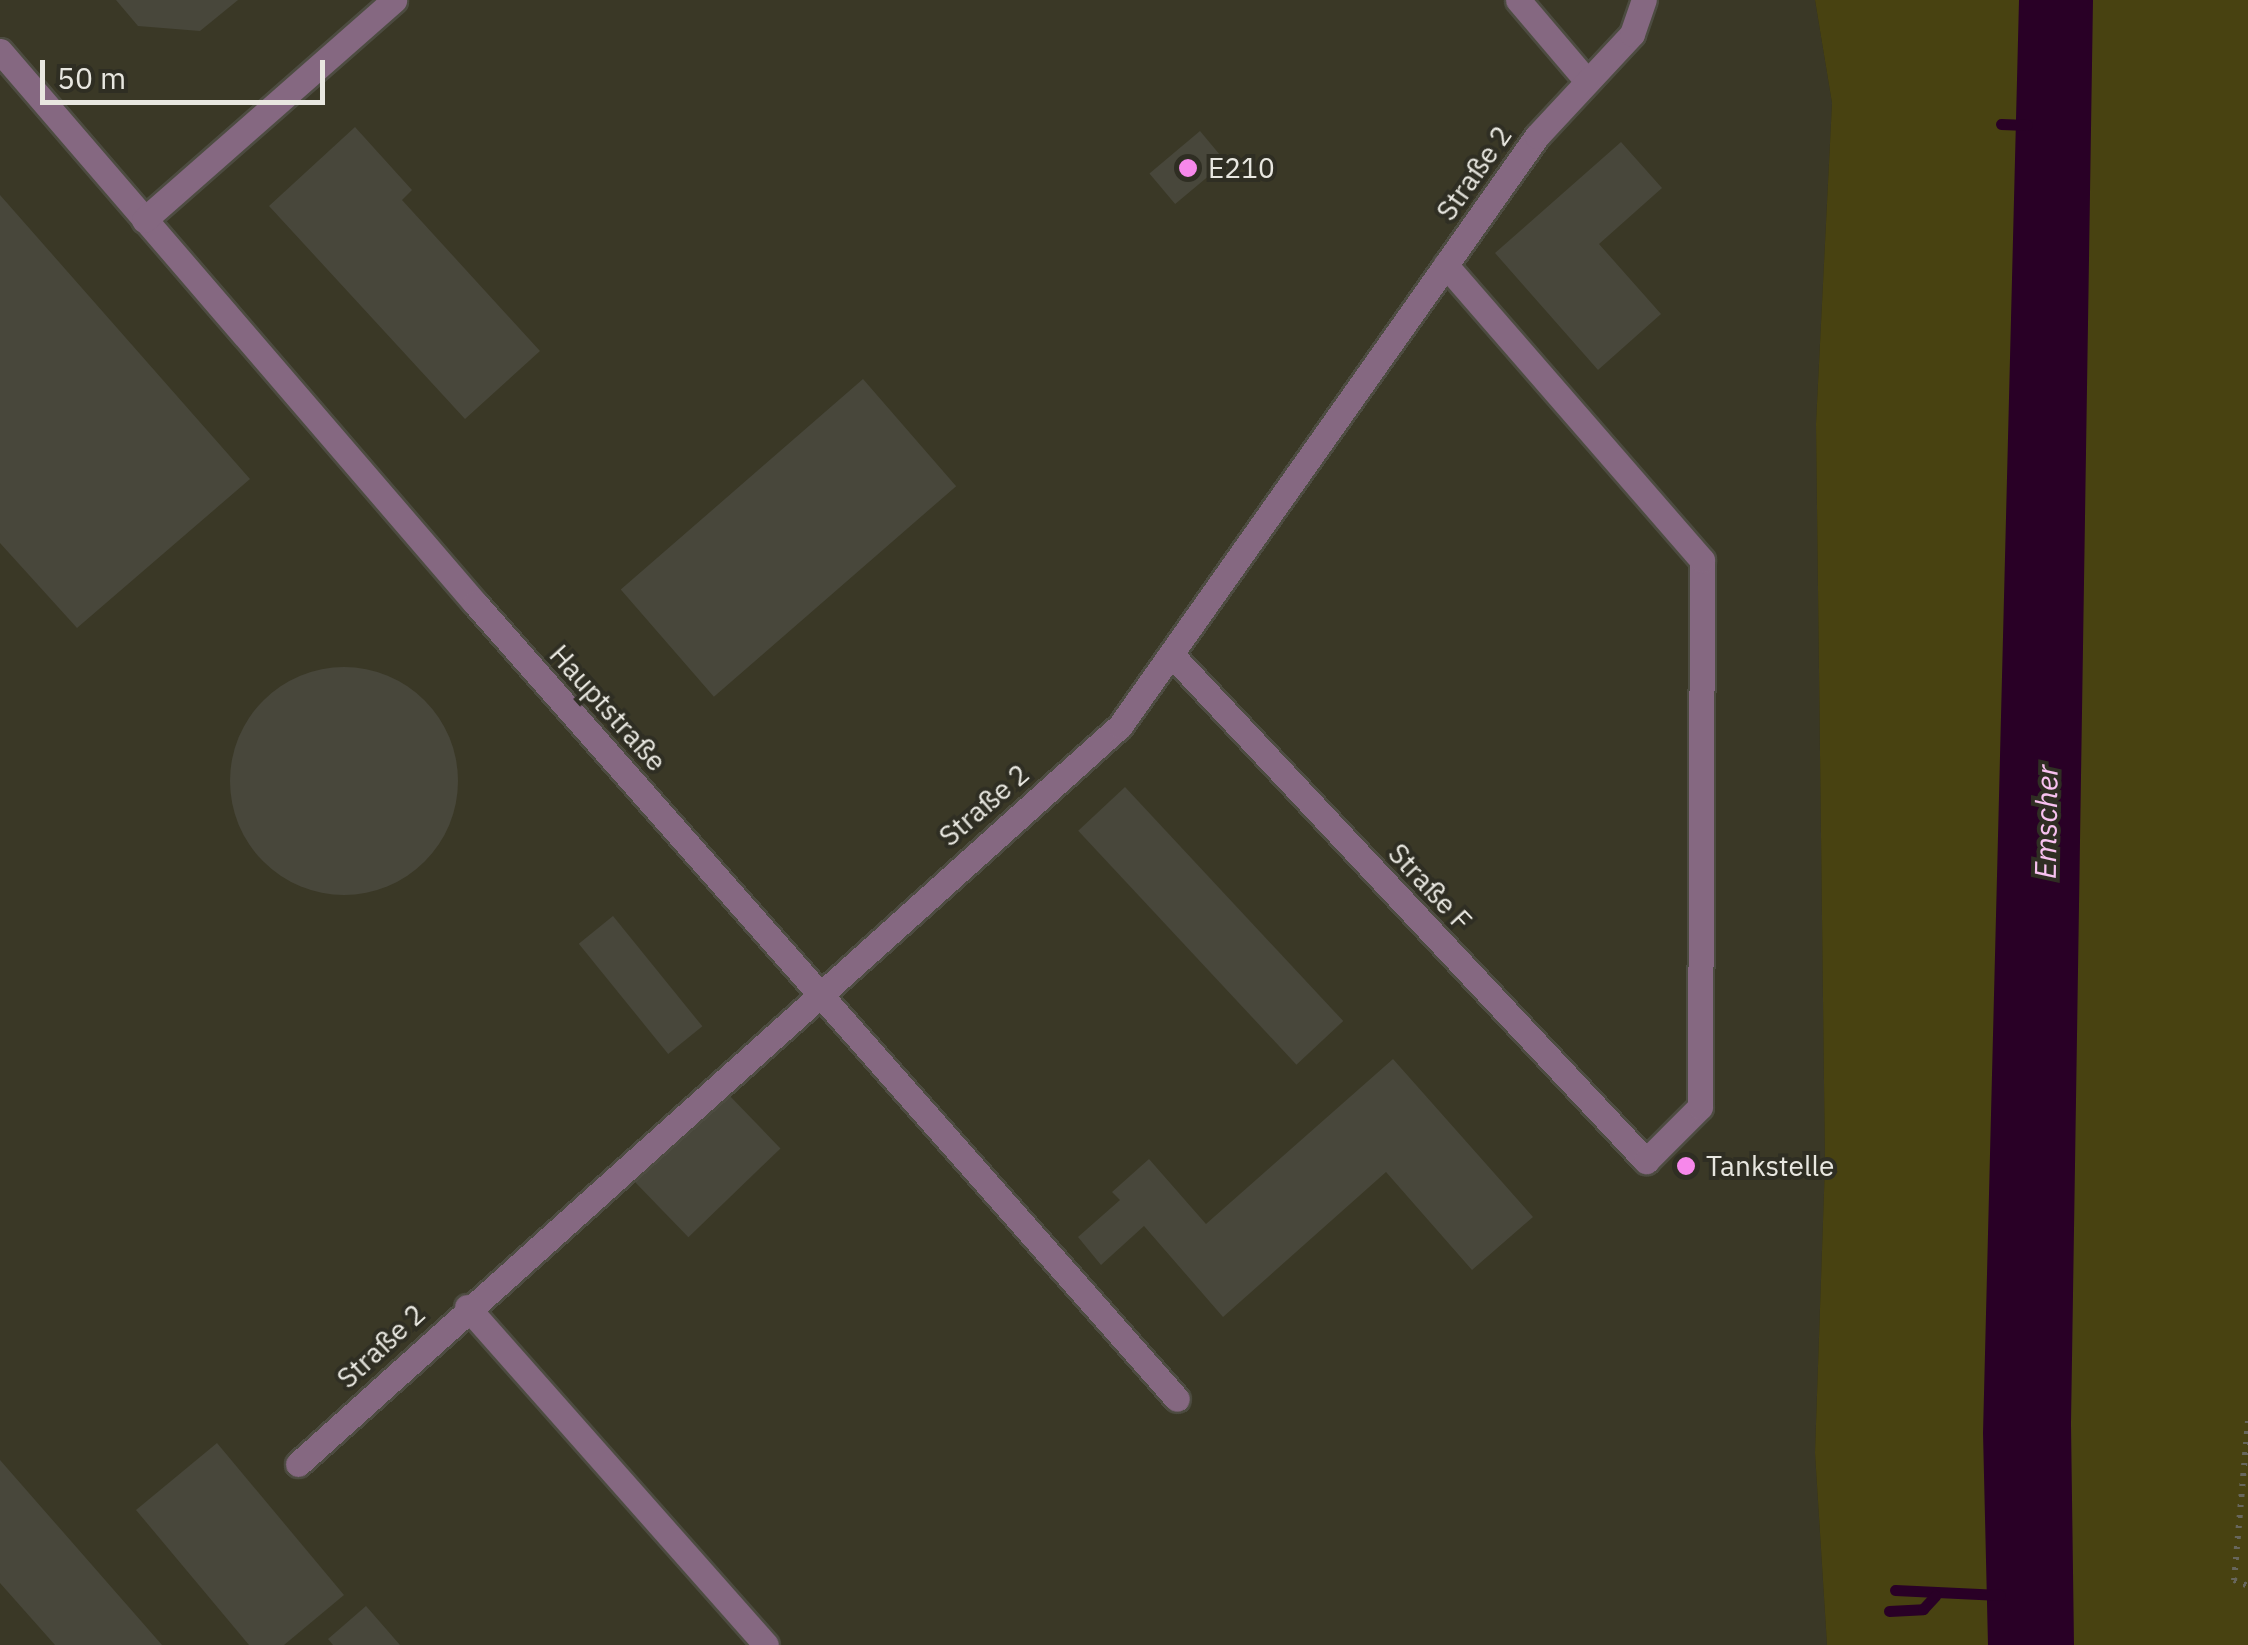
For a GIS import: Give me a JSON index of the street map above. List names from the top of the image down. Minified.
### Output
{"streets":{"lane":["Straße 2","Hauptstraße","Straße F"]},"crossings":[["Straße 2","Hauptstraße"],["Straße 2","Straße F"]],"water":["Emscher"],"places":["E210","Tankstelle"],"scale_bar":"50 m"}
